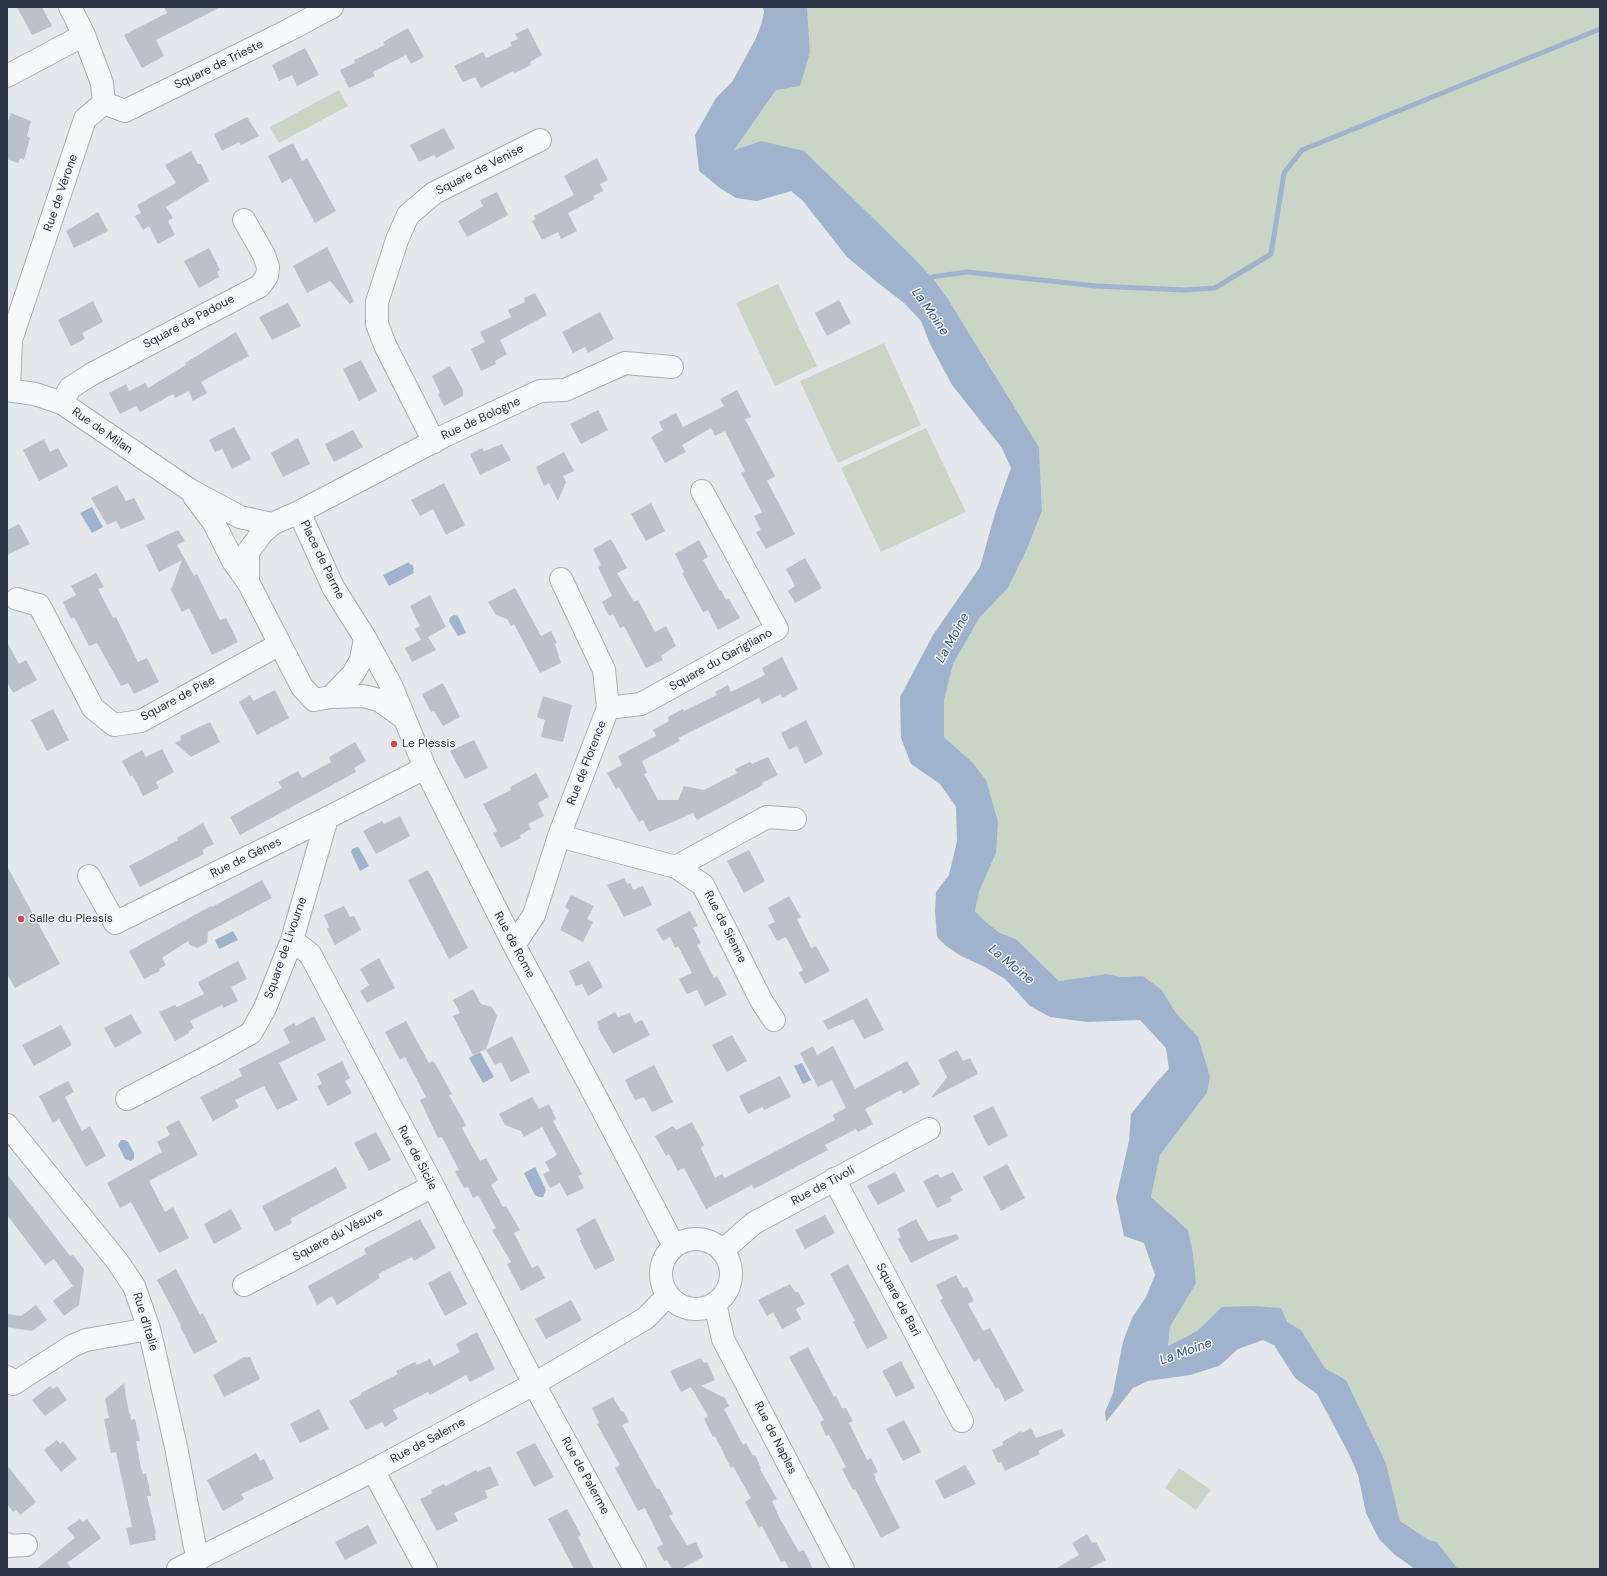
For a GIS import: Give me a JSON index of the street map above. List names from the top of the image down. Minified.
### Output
{"streets":{"street":["Square de Trieste","Square de Venise","Rue de Vérone","Square de Padoue","Rue de Bologne","Rue de Milan","Place de Parme","Square du Garigliano","Square de Pise","Rue de Florence","Rue de Gênes","Rue de Sienne","Rue de Rome","Square de Livourne","Rue de Sicile","Rue de Tivoli","Square du Vésuve","Square de Bari","Rue d’Italie","Rue de Naples","Rue de Salerne","Rue de Palerme"]},"crossings":[["Square de Trieste","Rue de Vérone"],["Square de Venise","Rue de Bologne"],["Rue de Vérone","Rue de Milan"],["Square de Padoue","Rue de Milan"],["Rue de Bologne","Place de Parme"],["Rue de Milan","Place de Parme"],["Place de Parme","Square de Pise"],["Place de Parme","Rue de Rome"],["Square du Garigliano","Rue de Florence"],["Rue de Florence","Rue de Sienne"],["Rue de Florence","Rue de Rome"],["Rue de Gênes","Rue de Rome"],["Rue de Gênes","Square de Livourne"],["Rue de Rome","Rue de Tivoli"],["Rue de Rome","Rue de Naples"],["Rue de Rome","Rue de Salerne"],["Square de Livourne","Rue de Sicile"],["Rue de Sicile","Square du Vésuve"],["Rue de Sicile","Rue de Salerne"],["Rue de Sicile","Rue de Palerme"],["Rue de Tivoli","Square de Bari"],["Rue de Tivoli","Rue de Naples"],["Rue de Tivoli","Rue de Salerne"],["Rue d’Italie","Rue de Salerne"],["Rue de Naples","Rue de Salerne"],["Rue de Salerne","Rue de Palerme"]],"water":["La Moine"],"places":["Le Plessis","Salle du Plessis"]}
